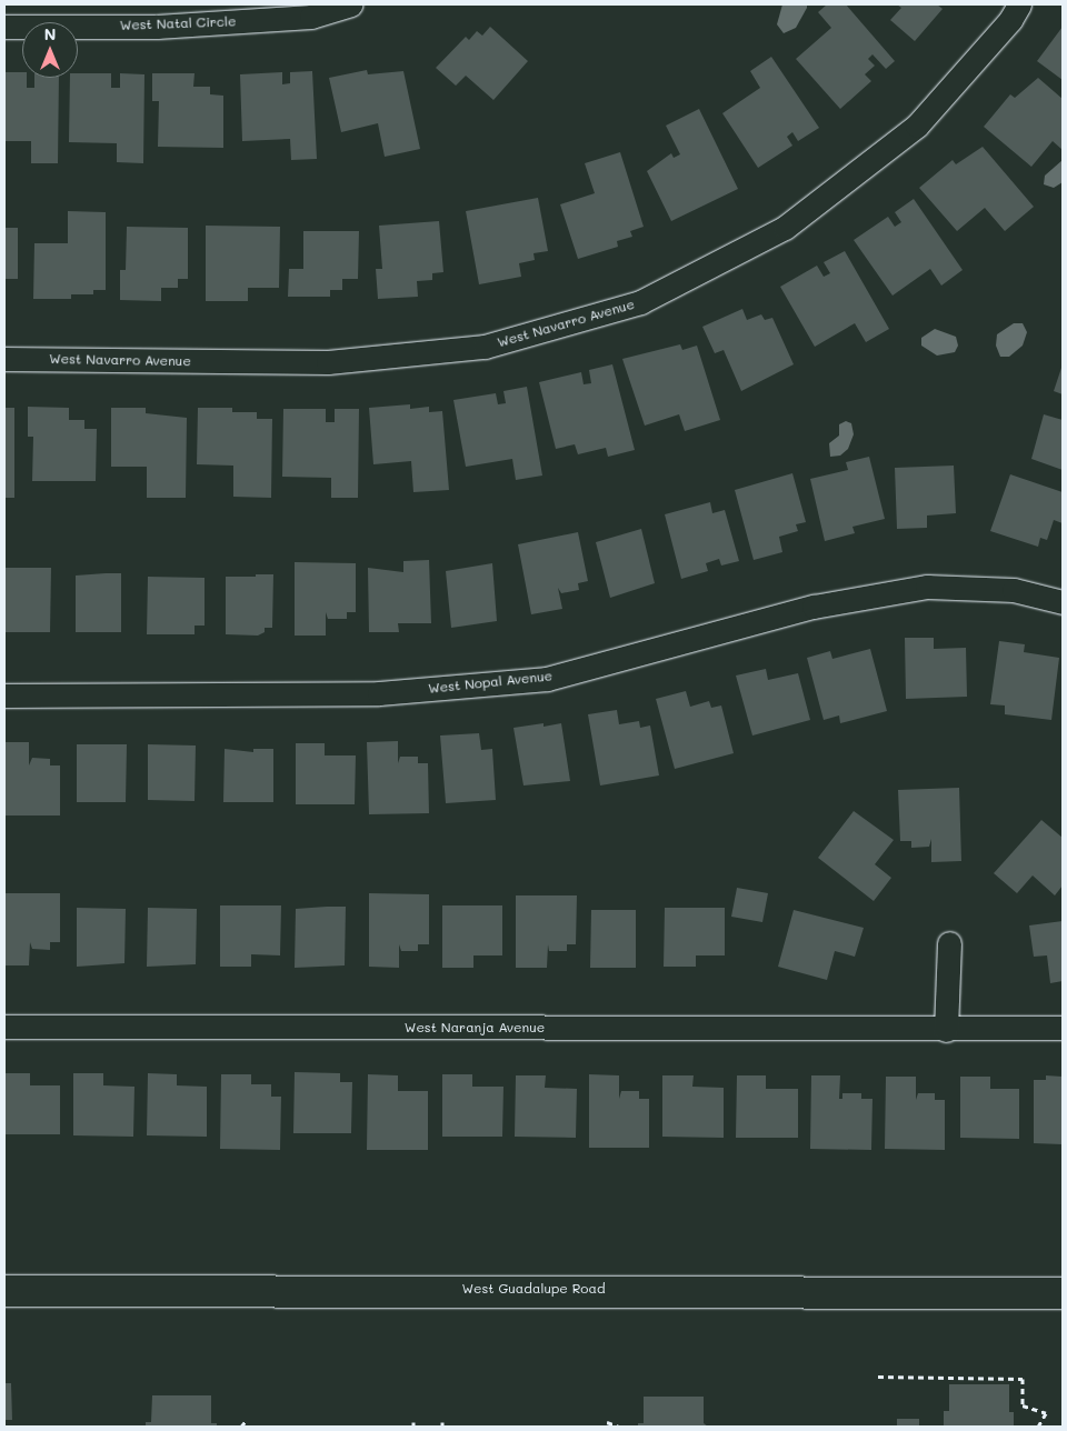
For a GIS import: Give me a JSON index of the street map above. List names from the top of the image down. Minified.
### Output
{"streets":{"main road":["West Guadalupe Road"],"street":["West Natal Circle","West Navarro Avenue","West Nopal Avenue","West Naranja Avenue"]},"north":"top"}
